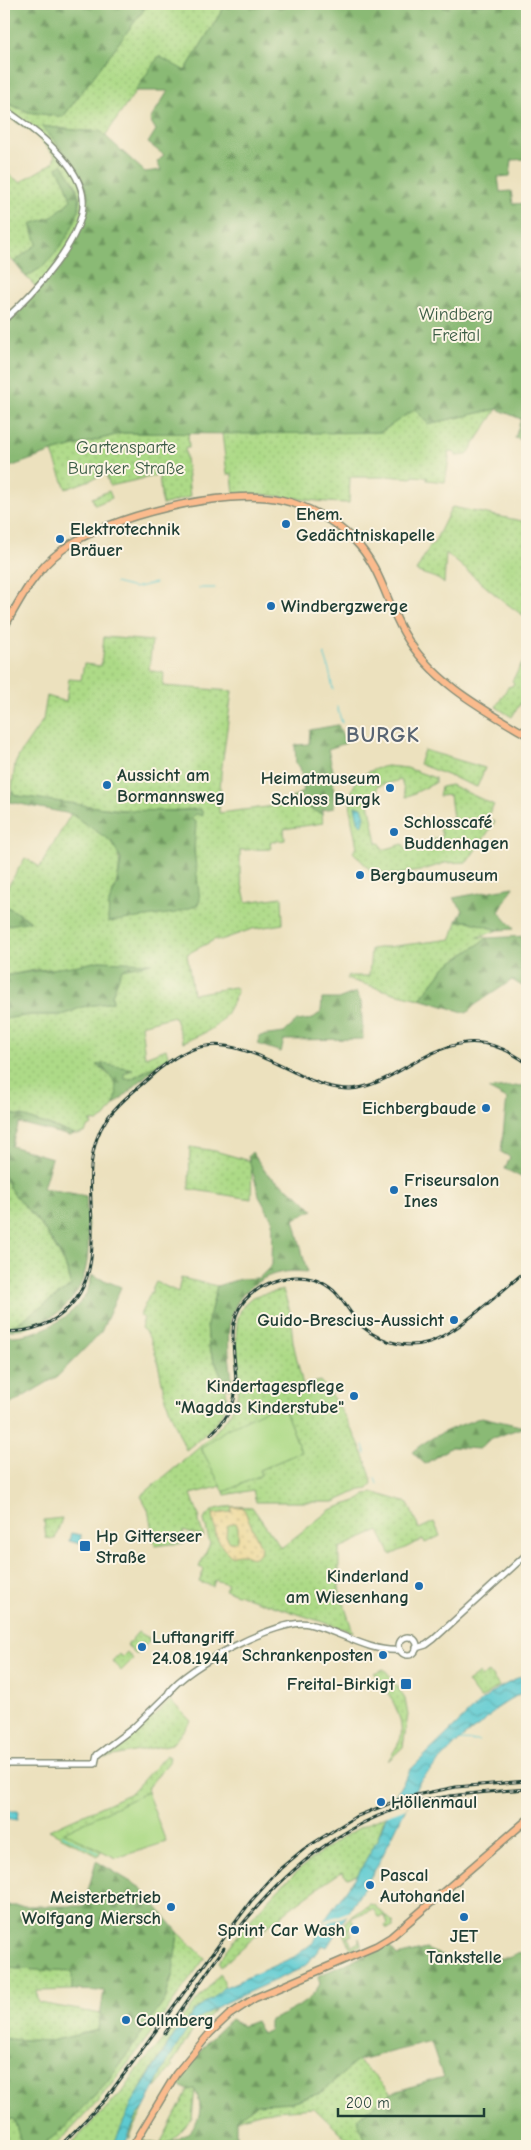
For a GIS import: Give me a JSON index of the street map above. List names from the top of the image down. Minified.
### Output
{"districts":["BURGK"],"parks":["Windberg Freital","Gartensparte Burgker Straße"],"places":{"other":["Ehem. Gedächtniskapelle","Elektrotechnik Bräuer","Windbergzwerge","Aussicht am Bormannsweg","Heimatmuseum Schloss Burgk","Schlosscafé Buddenhagen","Bergbaumuseum","Eichbergbaude","Friseursalon Ines","Guido-Brescius-Aussicht","Kindertagespflege \"Magdas Kinderstube\"","Kinderland am Wiesenhang","Luftangriff 24.08.1944","Schrankenposten","Höllenmaul","Pascal Autohandel","Meisterbetrieb Wolfgang Miersch","JET Tankstelle","Sprint Car Wash","Collmberg"],"transit":["Hp Gitterseer Straße","Freital-Birkigt"]},"scale_bar":"200 m"}
